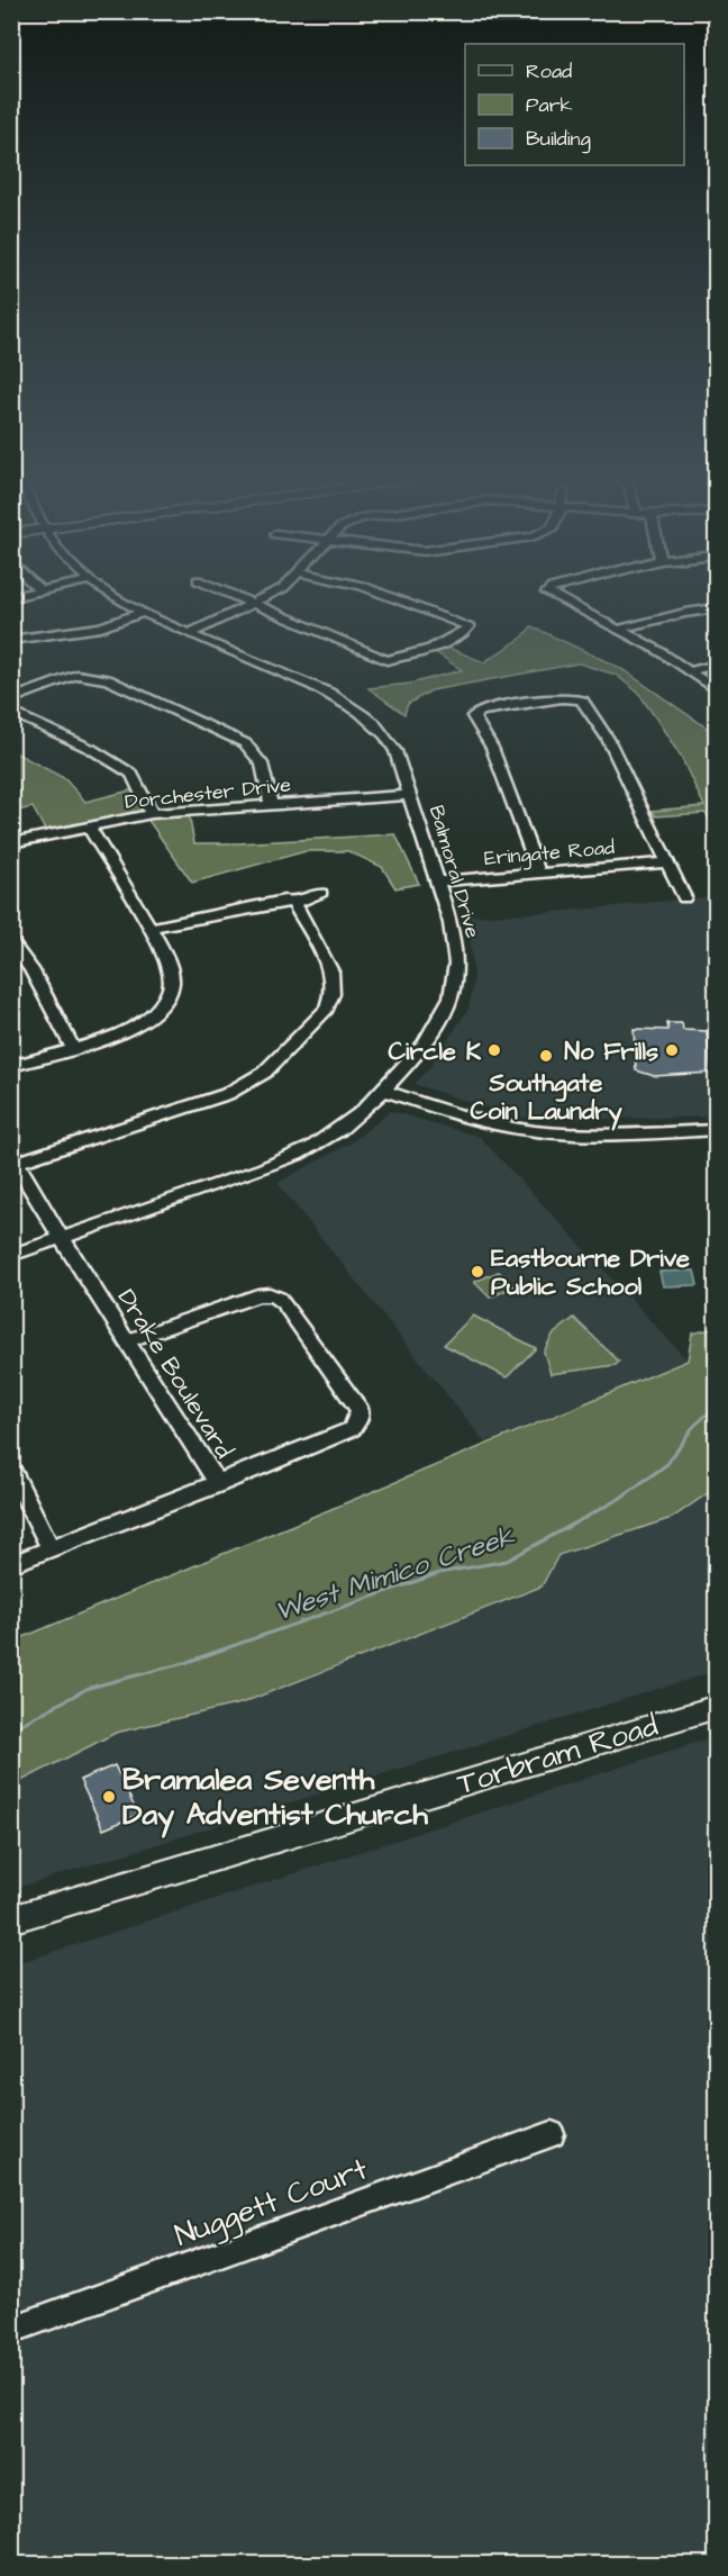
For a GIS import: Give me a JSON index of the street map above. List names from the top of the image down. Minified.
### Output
{"streets":{"main road":["Torbram Road"],"street":["Dorchester Drive","Eringate Road","Balmoral Drive","Drake Boulevard","Nuggett Court"]},"crossings":[["Dorchester Drive","Balmoral Drive"],["Eringate Road","Balmoral Drive"],["Balmoral Drive","Drake Boulevard"]],"water":["West Mimico Creek"],"places":["Circle K","No Frills","Southgate Coin Laundry","Eastbourne Drive Public School","Bramalea Seventh Day Adventist Church"],"legend":["Road","Park","Building"]}
